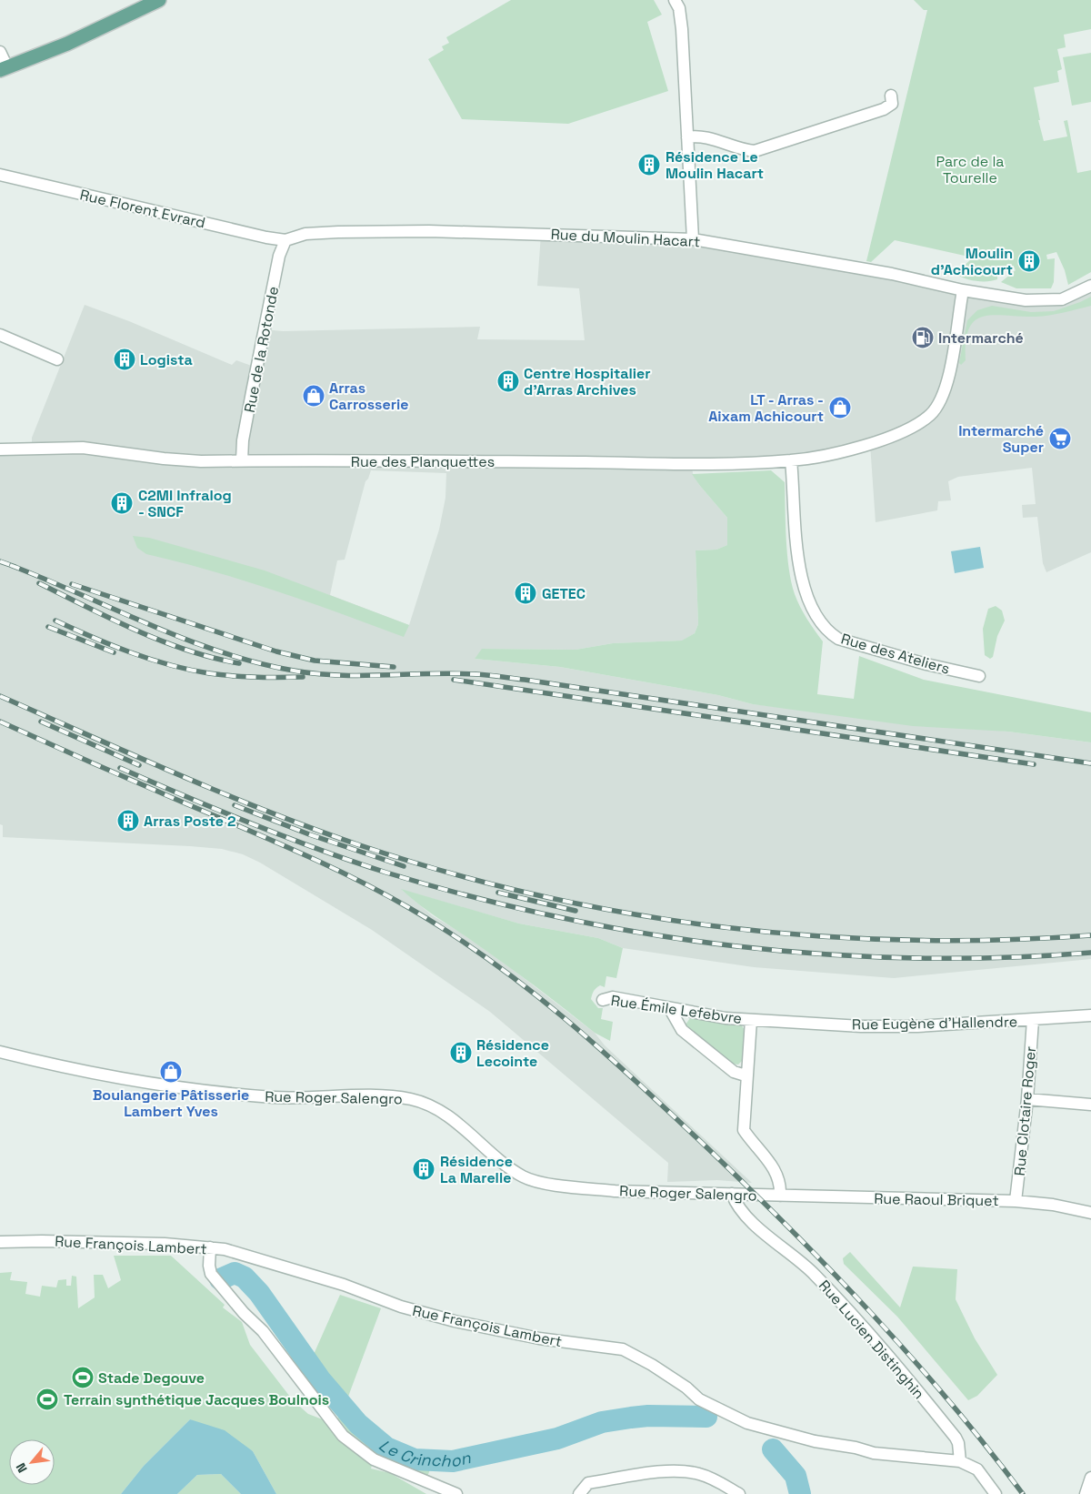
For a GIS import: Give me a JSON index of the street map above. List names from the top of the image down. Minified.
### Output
{"streets":{"street":["Rue Florent Evrard","Rue du Moulin Hacart","Rue de la Rotonde","Rue des Planquettes","Rue des Ateliers","Rue Émile Lefebvre","Rue Eugène d'Hallendre","Rue Roger Salengro","Rue Clotaire Roger","Rue Raoul Briquet","Rue François Lambert","Rue Lucien Distinghin"]},"crossings":[["Rue Florent Evrard","Rue du Moulin Hacart"],["Rue Florent Evrard","Rue de la Rotonde"],["Rue du Moulin Hacart","Rue de la Rotonde"],["Rue du Moulin Hacart","Rue des Planquettes"],["Rue de la Rotonde","Rue des Planquettes"],["Rue des Planquettes","Rue des Ateliers"],["Rue Émile Lefebvre","Rue Eugène d'Hallendre"],["Rue Eugène d'Hallendre","Rue Clotaire Roger"],["Rue Roger Salengro","Rue Raoul Briquet"],["Rue Roger Salengro","Rue Lucien Distinghin"],["Rue Clotaire Roger","Rue Raoul Briquet"],["Rue François Lambert","Rue Lucien Distinghin"]],"water":["Le Crinchon"],"parks":["Parc de la Tourelle"],"places":{"building":["Résidence Le Moulin Hacart","Moulin d'Achicourt","Logista","Centre Hospitalier d'Arras Archives","C2MI Infralog - SNCF","GETEC","Arras Poste 2","Résidence Lecointe","Résidence La Marelle"],"fuel station":["Intermarché"],"shop":["Arras Carrosserie","LT - Arras - Aixam Achicourt","Boulangerie Pâtisserie Lambert Yves"],"supermarket":["Intermarché Super"],"sports":["Stade Degouve","Terrain synthétique Jacques Boulnois"]},"north":"bottom left"}
